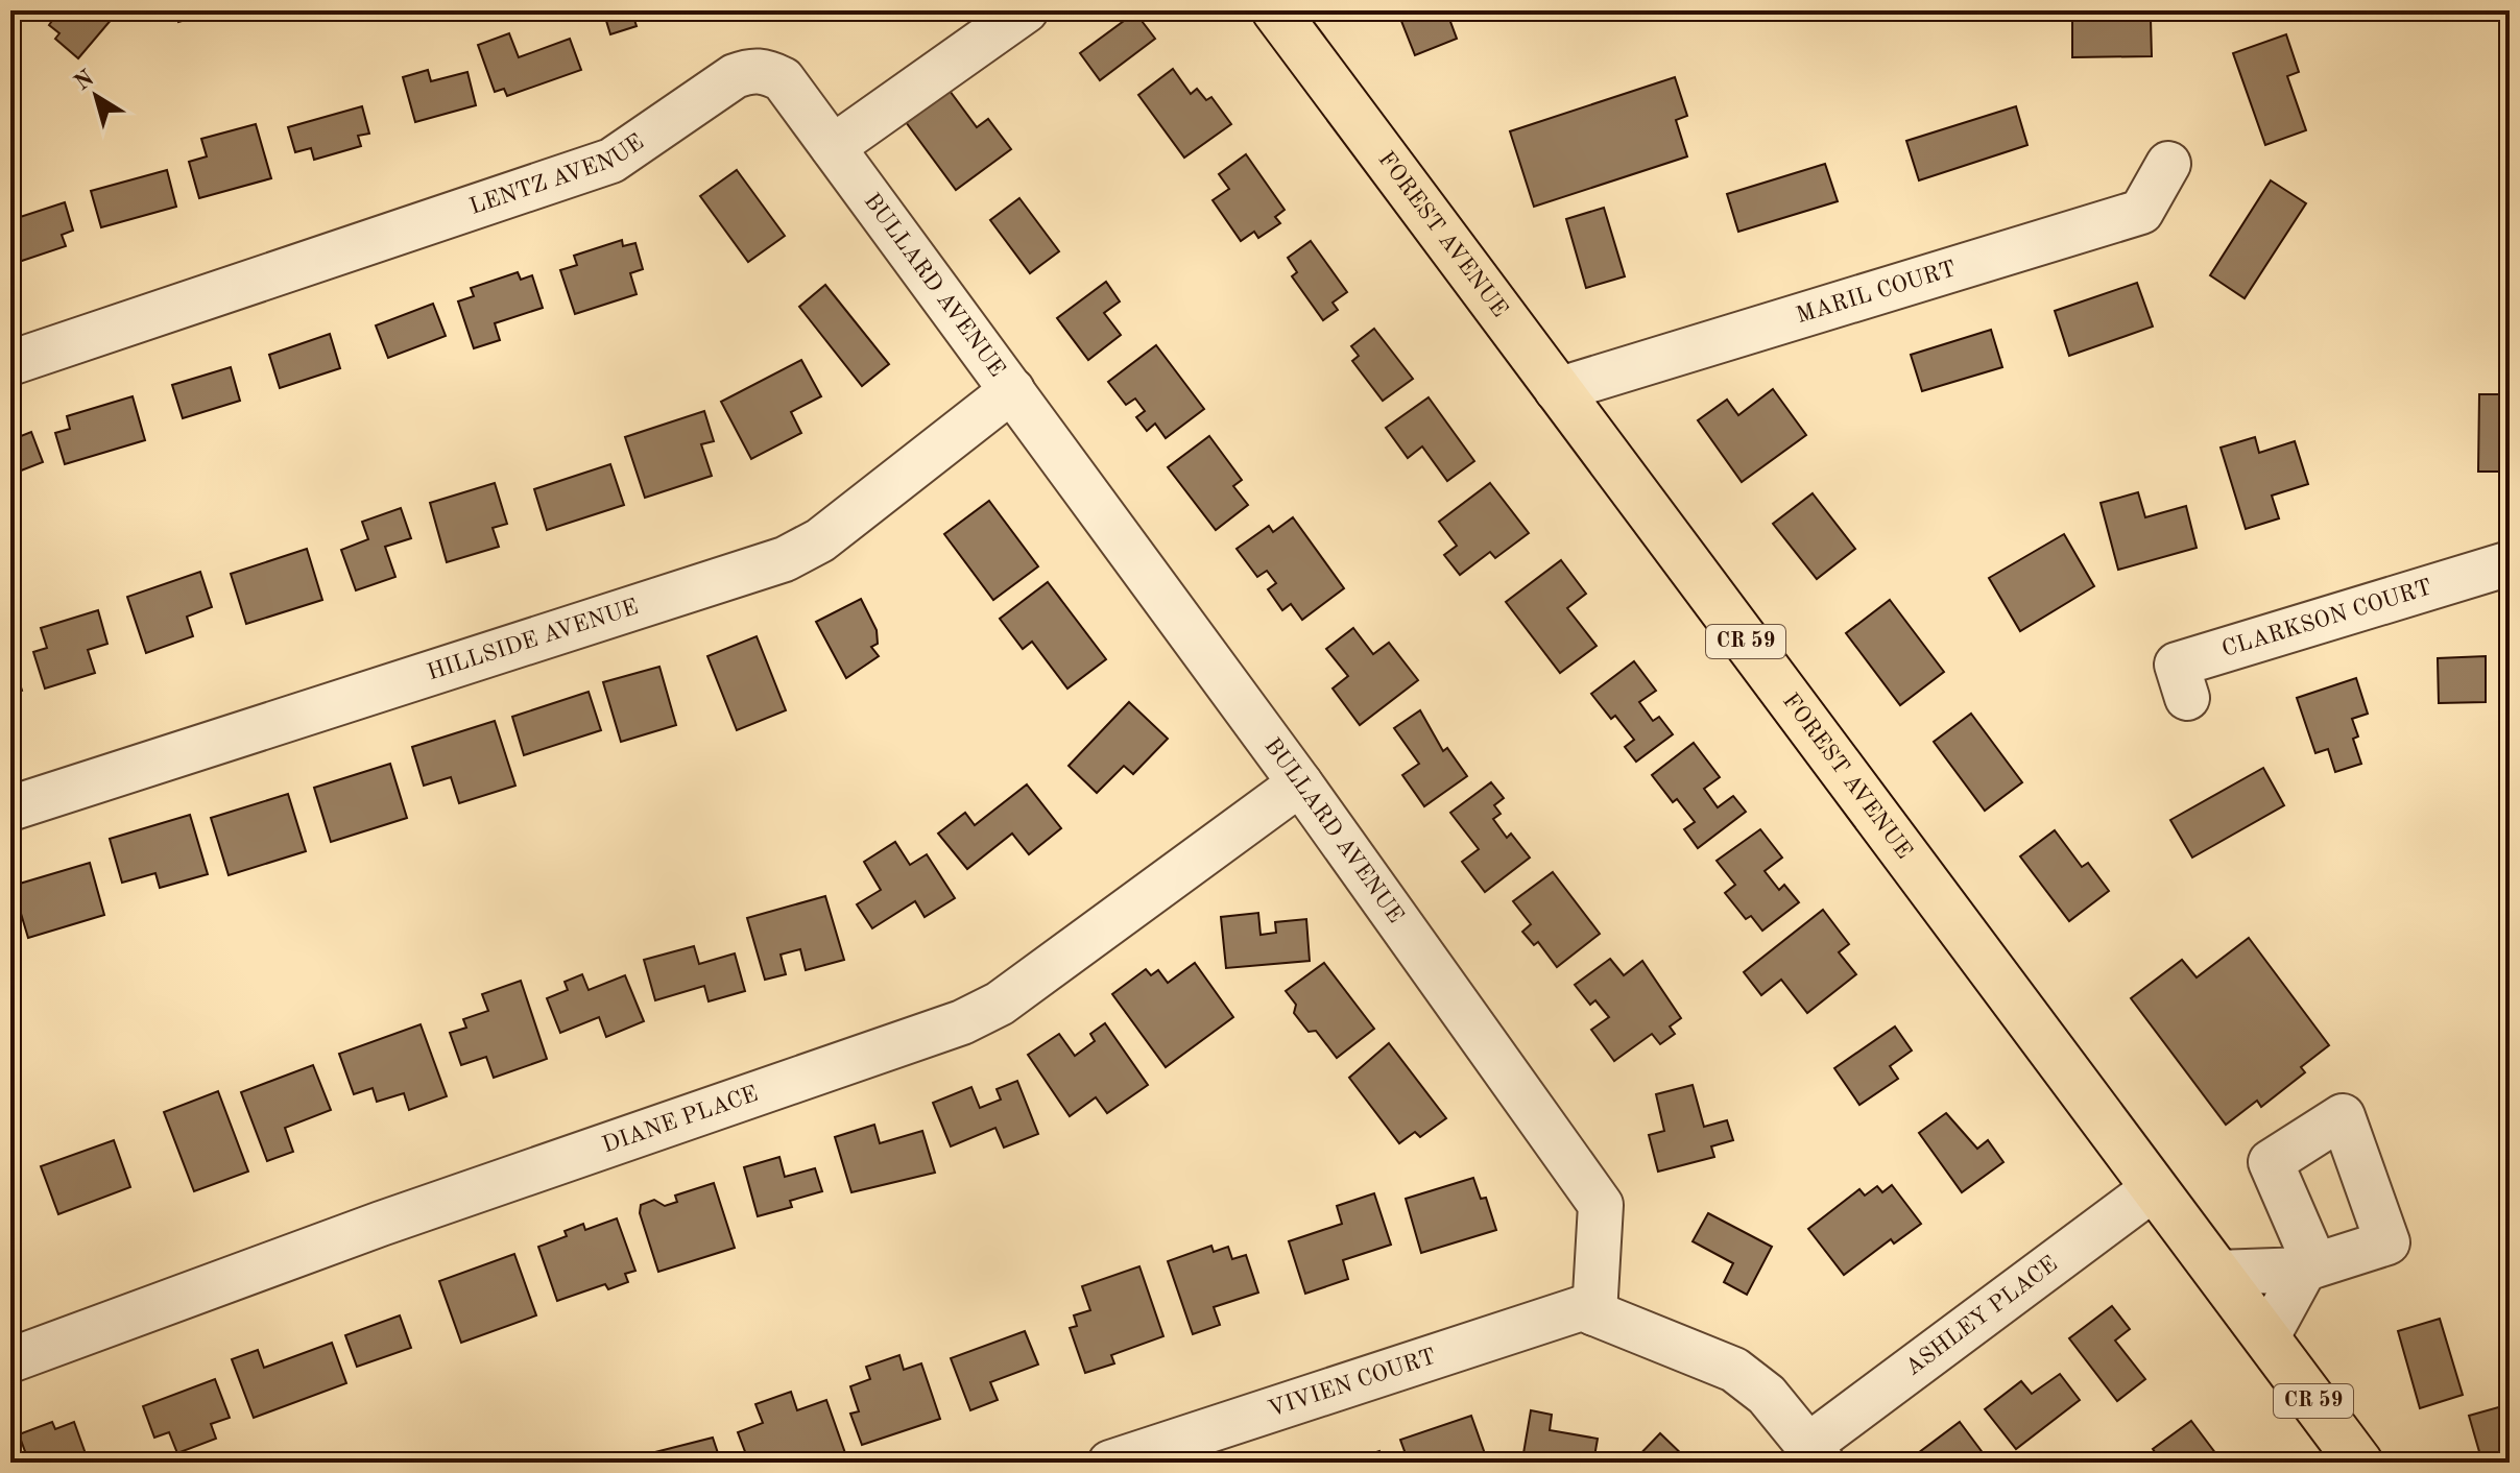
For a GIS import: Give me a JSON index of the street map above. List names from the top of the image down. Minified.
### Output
{"streets":{"main road":["FOREST AVENUE","CR 59"],"street":["LENTZ AVENUE","BULLARD AVENUE","MARIL COURT","CLARKSON COURT","HILLSIDE AVENUE","DIANE PLACE","ASHLEY PLACE","VIVIEN COURT"]},"crossings":[["LENTZ AVENUE","BULLARD AVENUE"],["FOREST AVENUE","MARIL COURT"],["FOREST AVENUE","ASHLEY PLACE"],["BULLARD AVENUE","HILLSIDE AVENUE"],["BULLARD AVENUE","DIANE PLACE"],["BULLARD AVENUE","VIVIEN COURT"]],"north":"top left"}
